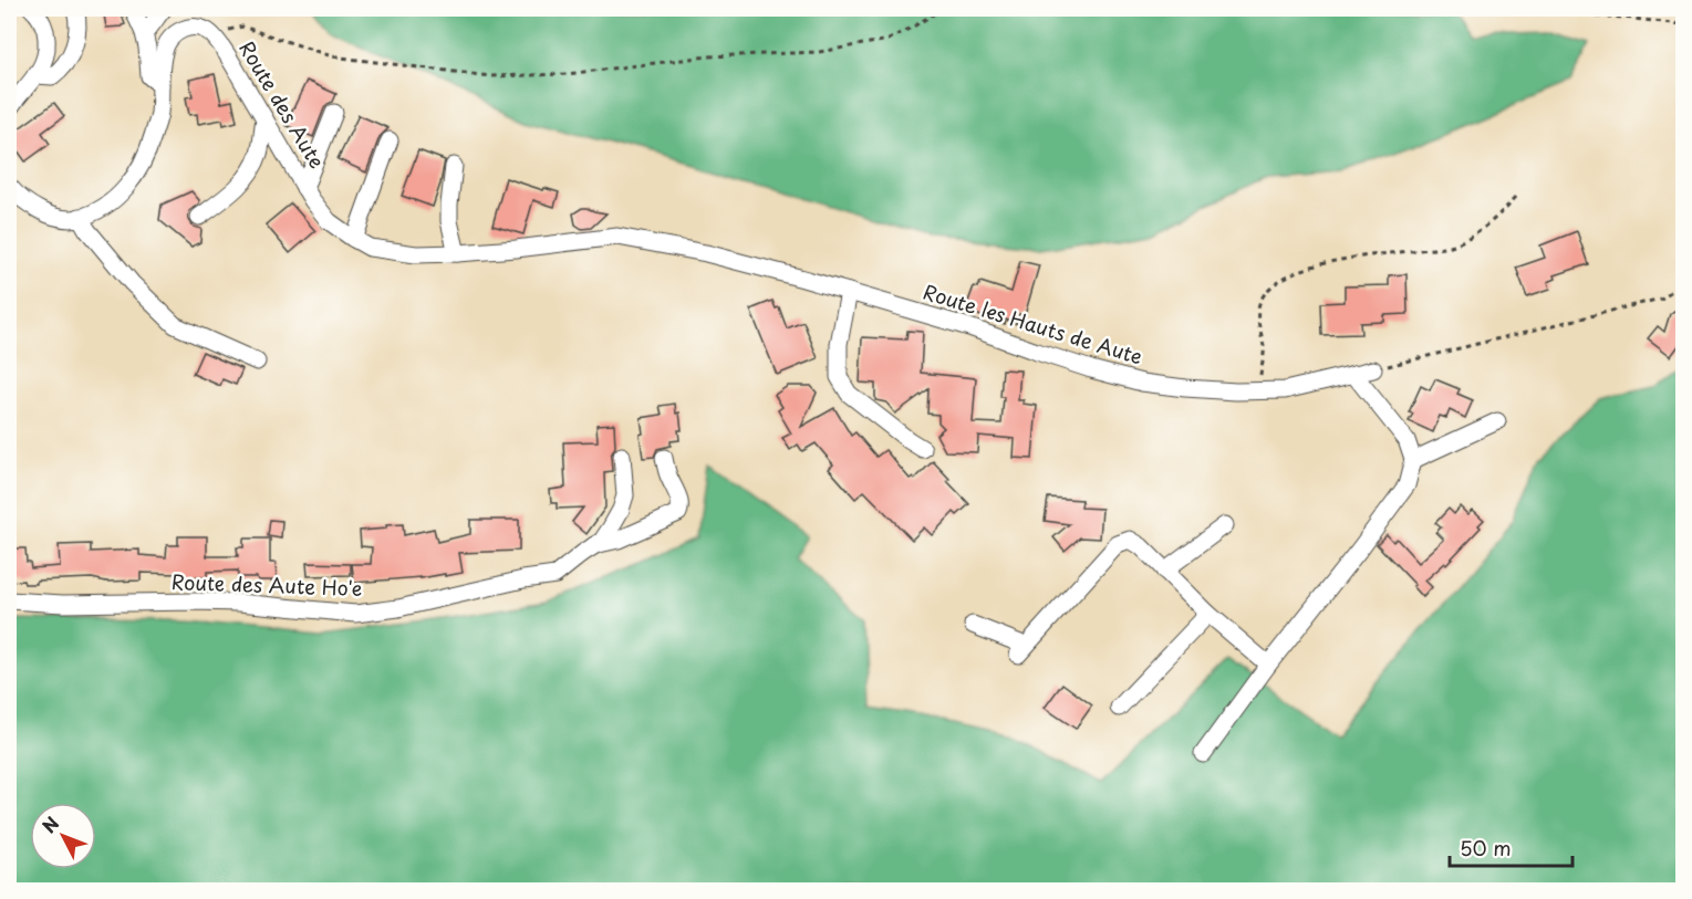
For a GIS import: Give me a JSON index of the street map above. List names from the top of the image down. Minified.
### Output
{"streets":{"street":["Route des Aute","Route les Hauts de Aute","Route des Aute Ho'e"]},"crossings":[["Route des Aute","Route les Hauts de Aute"]],"scale_bar":"50 m","north":"top left"}
